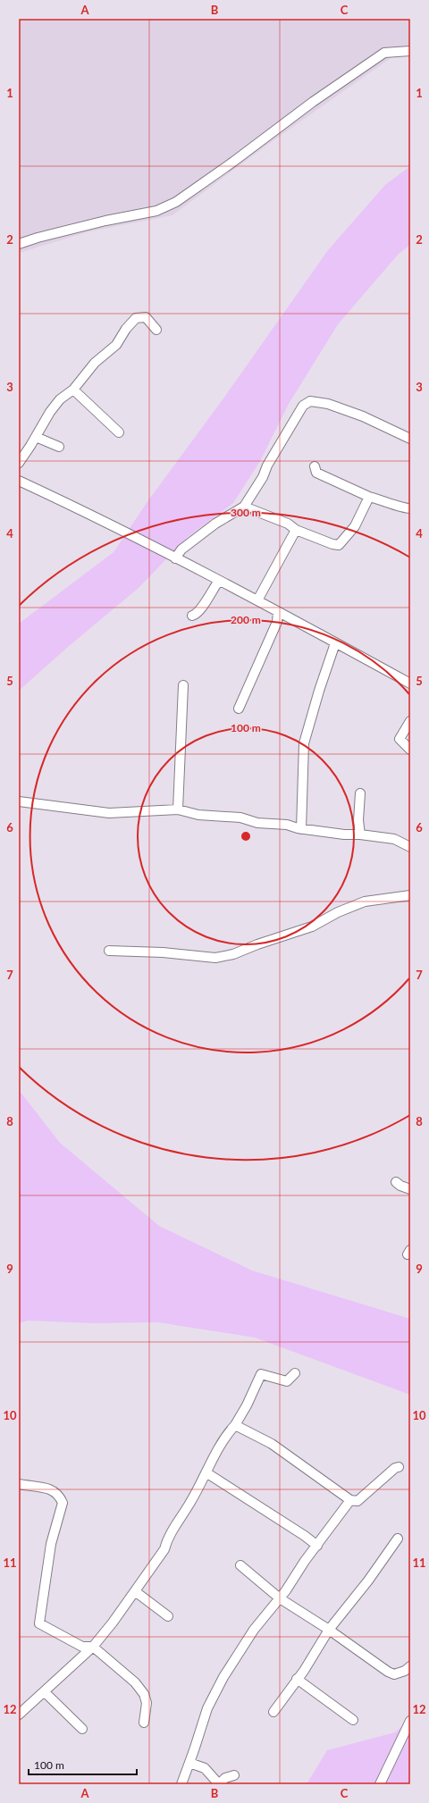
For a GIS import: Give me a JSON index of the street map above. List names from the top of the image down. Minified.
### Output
{"scale_bar":"100 m","grid":{"columns":["A","B","C"],"rows":["1","2","3","4","5","6","7","8","9","10","11","12"]},"rings":["300 m","200 m","100 m"]}
